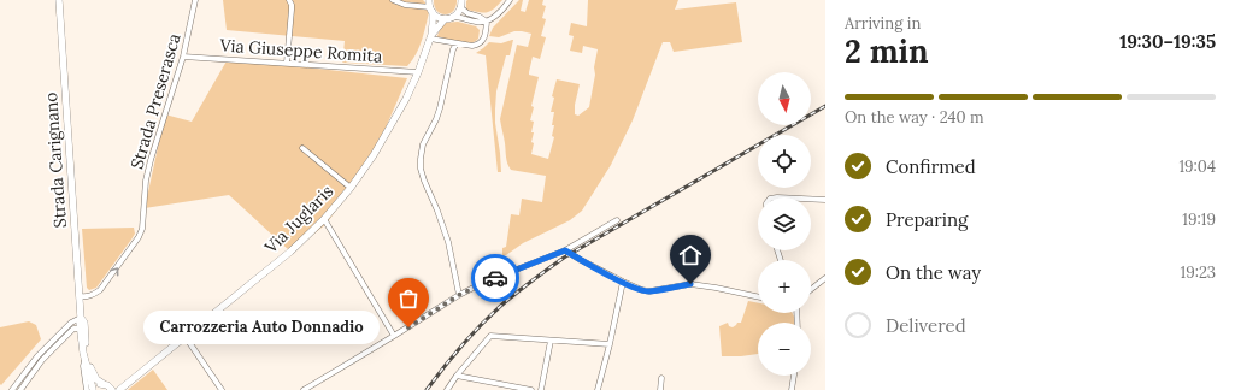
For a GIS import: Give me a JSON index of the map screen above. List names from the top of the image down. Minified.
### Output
{"streets":{"street":["Via Giuseppe Romita","Strada Preserasca","Strada Carignano","Via Juglaris"]},"crossings":[["Via Giuseppe Romita","Strada Preserasca"],["Via Giuseppe Romita","Via Juglaris"],["Strada Preserasca","Strada Carignano"],["Strada Carignano","Via Juglaris"]],"one_way":["Strada Preserasca"],"places":["Carrozzeria Auto Donnadio"],"north":"bottom","page":{"heading":["2 min","Arriving in","19:30–19:35"],"map_buttons":["+","−"],"bar":"On the way · 240 m","list":[["Confirmed","19:04"],["Preparing","19:19"],["On the way","19:23"],"Delivered"],"bubble":"Carrozzeria Auto Donnadio"}}
